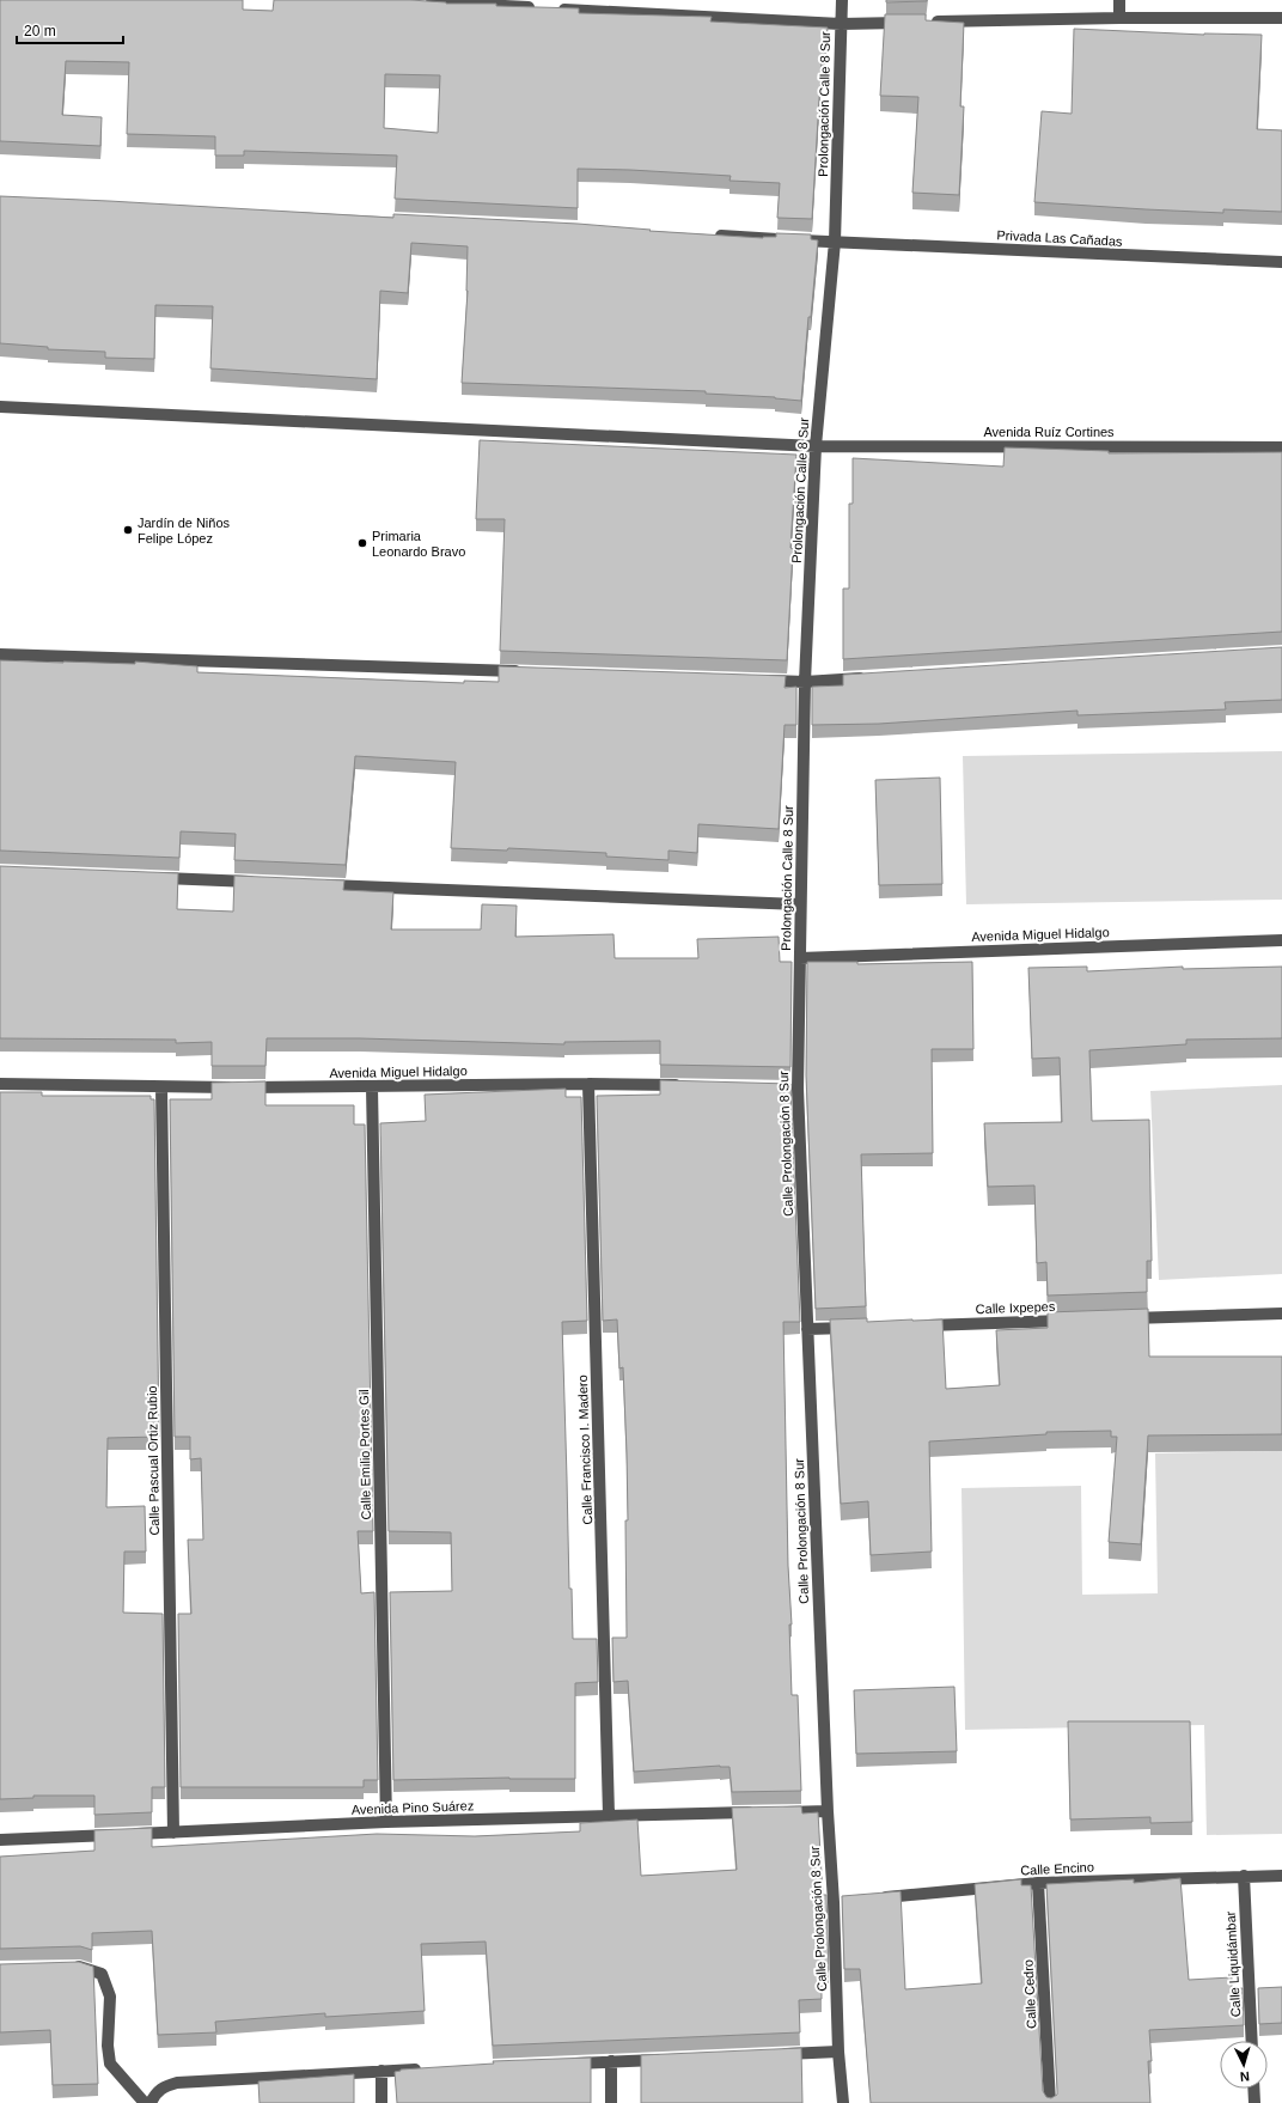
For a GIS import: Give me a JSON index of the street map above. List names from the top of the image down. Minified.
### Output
{"streets":{"street":["Prolongación Calle 8 Sur","Privada Las Cañadas","Avenida Ruíz Cortines","Avenida Miguel Hidalgo","Calle Prolongación 8 Sur","Calle Ixpepes","Calle Francisco I. Madero","Calle Emilio Portes Gil","Calle Pascual Ortiz Rubio","Avenida Pino Suárez","Calle Encino","Calle Liquidámbar","Calle Cedro"]},"crossings":[["Prolongación Calle 8 Sur","Privada Las Cañadas"],["Prolongación Calle 8 Sur","Avenida Ruíz Cortines"],["Prolongación Calle 8 Sur","Avenida Miguel Hidalgo"],["Prolongación Calle 8 Sur","Calle Prolongación 8 Sur"],["Avenida Miguel Hidalgo","Calle Prolongación 8 Sur"],["Avenida Miguel Hidalgo","Calle Francisco I. Madero"],["Avenida Miguel Hidalgo","Calle Emilio Portes Gil"],["Avenida Miguel Hidalgo","Calle Pascual Ortiz Rubio"],["Calle Prolongación 8 Sur","Avenida Pino Suárez"],["Calle Francisco I. Madero","Avenida Pino Suárez"],["Calle Emilio Portes Gil","Avenida Pino Suárez"],["Calle Pascual Ortiz Rubio","Avenida Pino Suárez"],["Calle Encino","Calle Liquidámbar"],["Calle Encino","Calle Cedro"]],"places":["Jardín de Niños Felipe López","Primaria Leonardo Bravo"],"scale_bar":"20 m","north":"bottom"}
